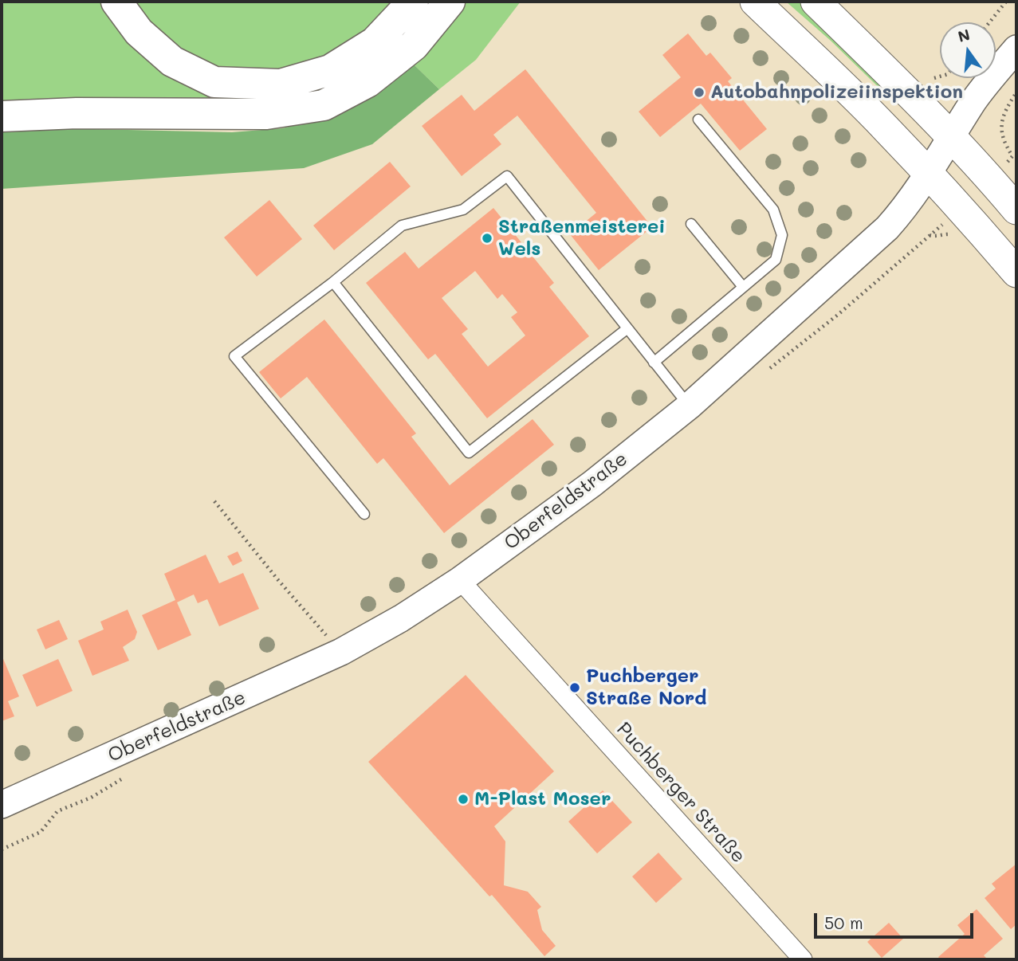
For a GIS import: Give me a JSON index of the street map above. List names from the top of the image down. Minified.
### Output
{"streets":{"main road":["Oberfeldstraße"],"street":["Puchberger Straße"]},"crossings":[["Oberfeldstraße","Puchberger Straße"]],"places":["Autobahnpolizeiinspektion","Straßenmeisterei Wels","Puchberger Straße Nord","M-Plast Moser"],"scale_bar":"50 m","north":"top"}
